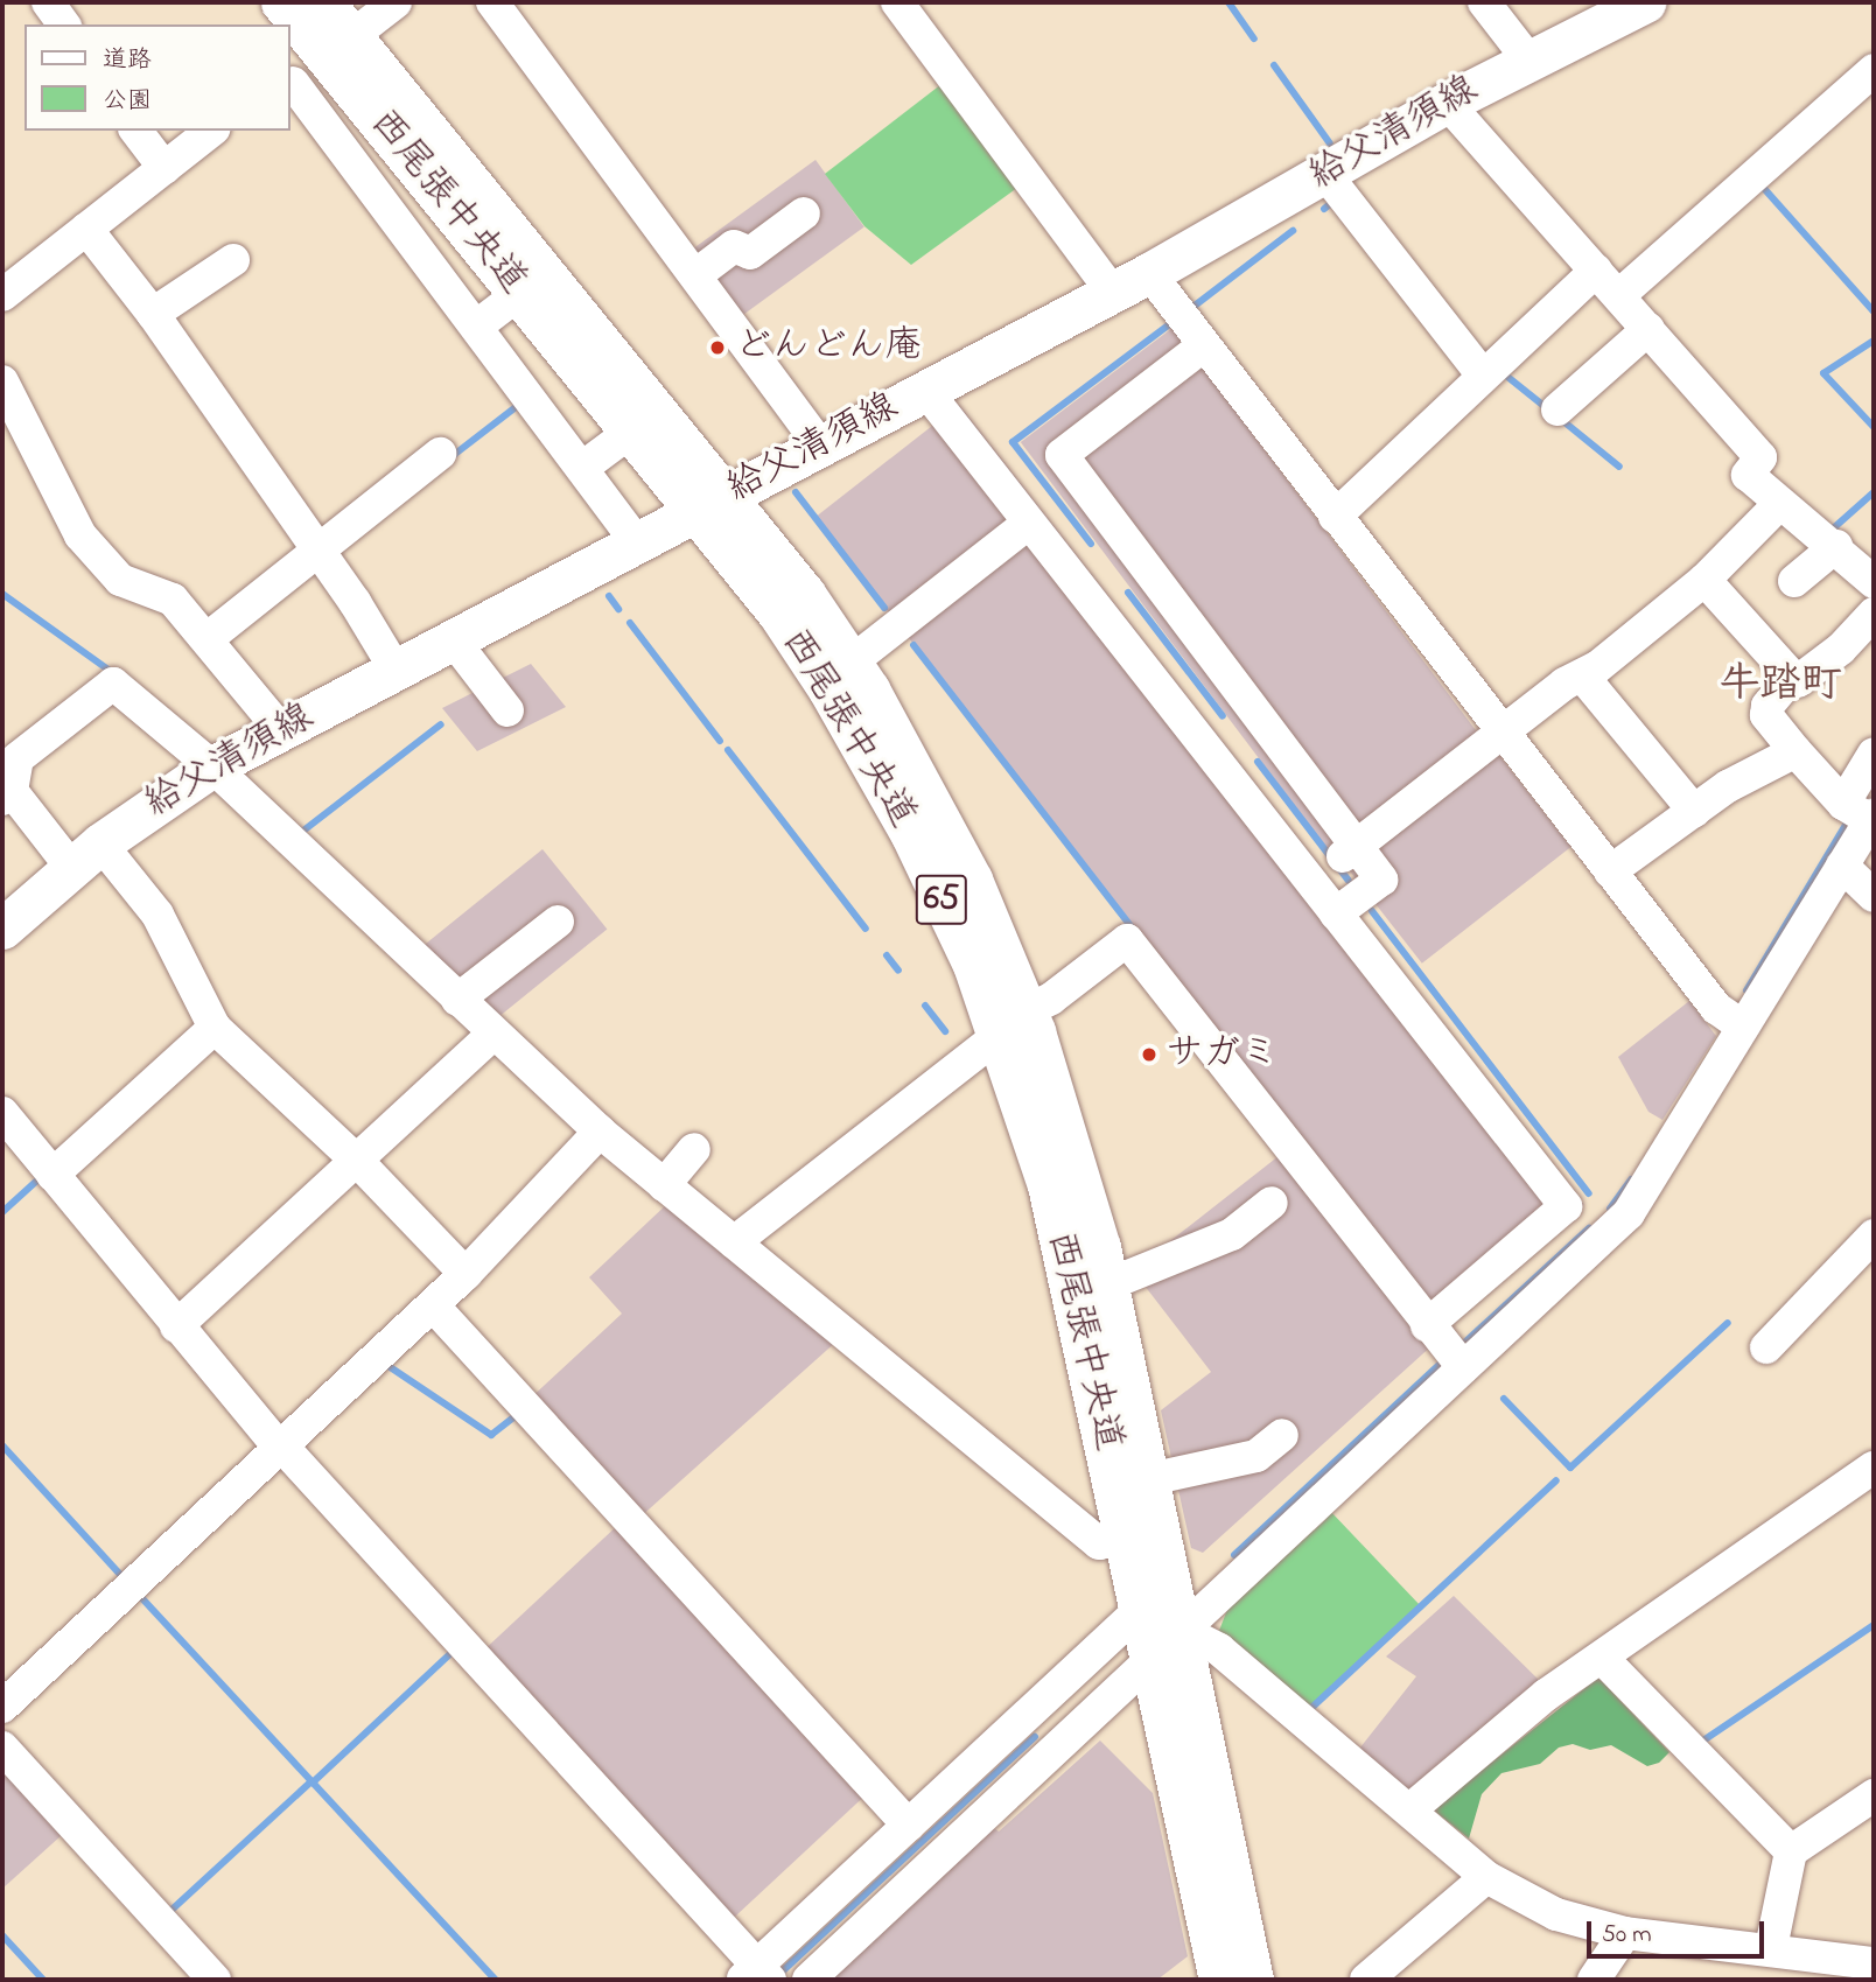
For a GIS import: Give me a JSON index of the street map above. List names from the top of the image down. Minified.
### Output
{"streets":{"main road":["給父清須線","西尾張中央道","65"]},"crossings":[["給父清須線","西尾張中央道"]],"districts":["牛踏町"],"places":["どんどん庵","サガミ"],"legend":["道路","公園"],"scale_bar":"50 m"}
